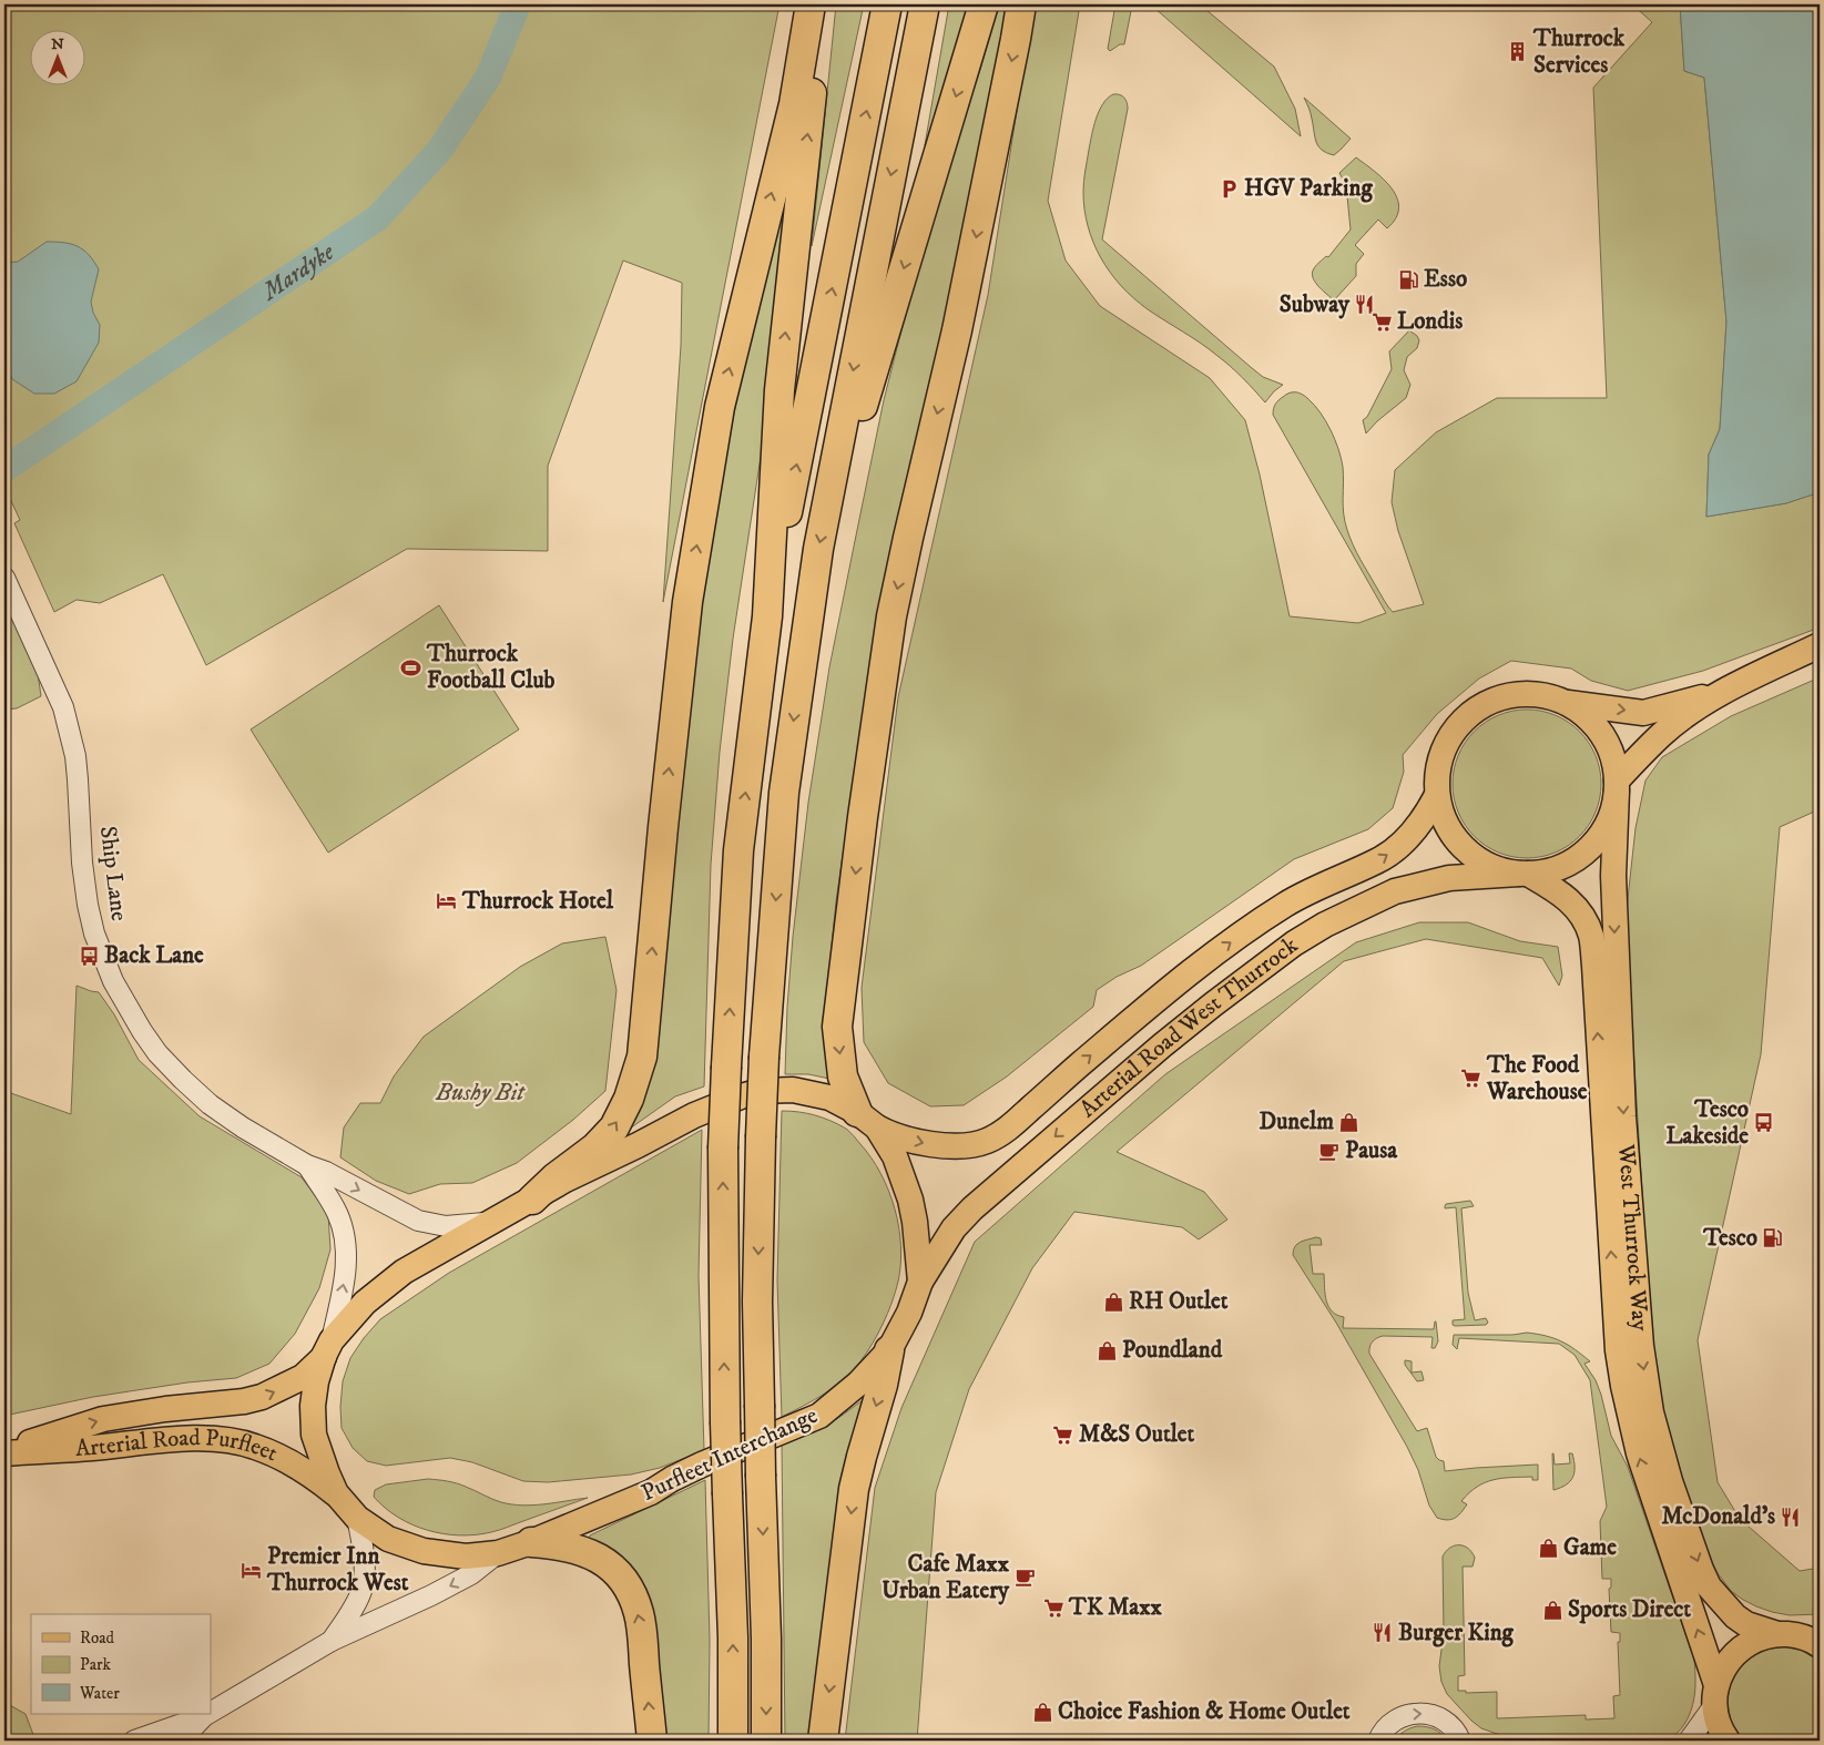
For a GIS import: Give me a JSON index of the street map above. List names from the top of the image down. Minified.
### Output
{"streets":{"main road":["Arterial Road West Thurrock","West Thurrock Way","Arterial Road Purfleet","Purfleet Interchange"],"street":["Ship Lane"]},"crossings":[["Ship Lane","Arterial Road Purfleet"],["Ship Lane","Purfleet Interchange"],["Arterial Road West Thurrock","West Thurrock Way"],["Arterial Road West Thurrock","Purfleet Interchange"],["Arterial Road Purfleet","Purfleet Interchange"]],"one_way":["Arterial Road Purfleet"],"water":["Mardyke"],"parks":["Bushy Bit"],"places":{"building":["Thurrock Services"],"parking":["HGV Parking"],"fuel station":["Esso","Tesco"],"restaurant":["Subway","McDonald's","Burger King"],"supermarket":["Londis","The Food Warehouse","M&S Outlet","TK Maxx"],"sports":["Thurrock Football Club"],"hotel":["Thurrock Hotel","Premier Inn Thurrock West"],"bus stop":["Back Lane","Tesco Lakeside"],"shop":["Dunelm","RH Outlet","Poundland","Game","Sports Direct","Choice Fashion & Home Outlet"],"cafe":["Pausa","Cafe Maxx Urban Eatery"]},"legend":["Road","Park","Water"],"north":"top"}
